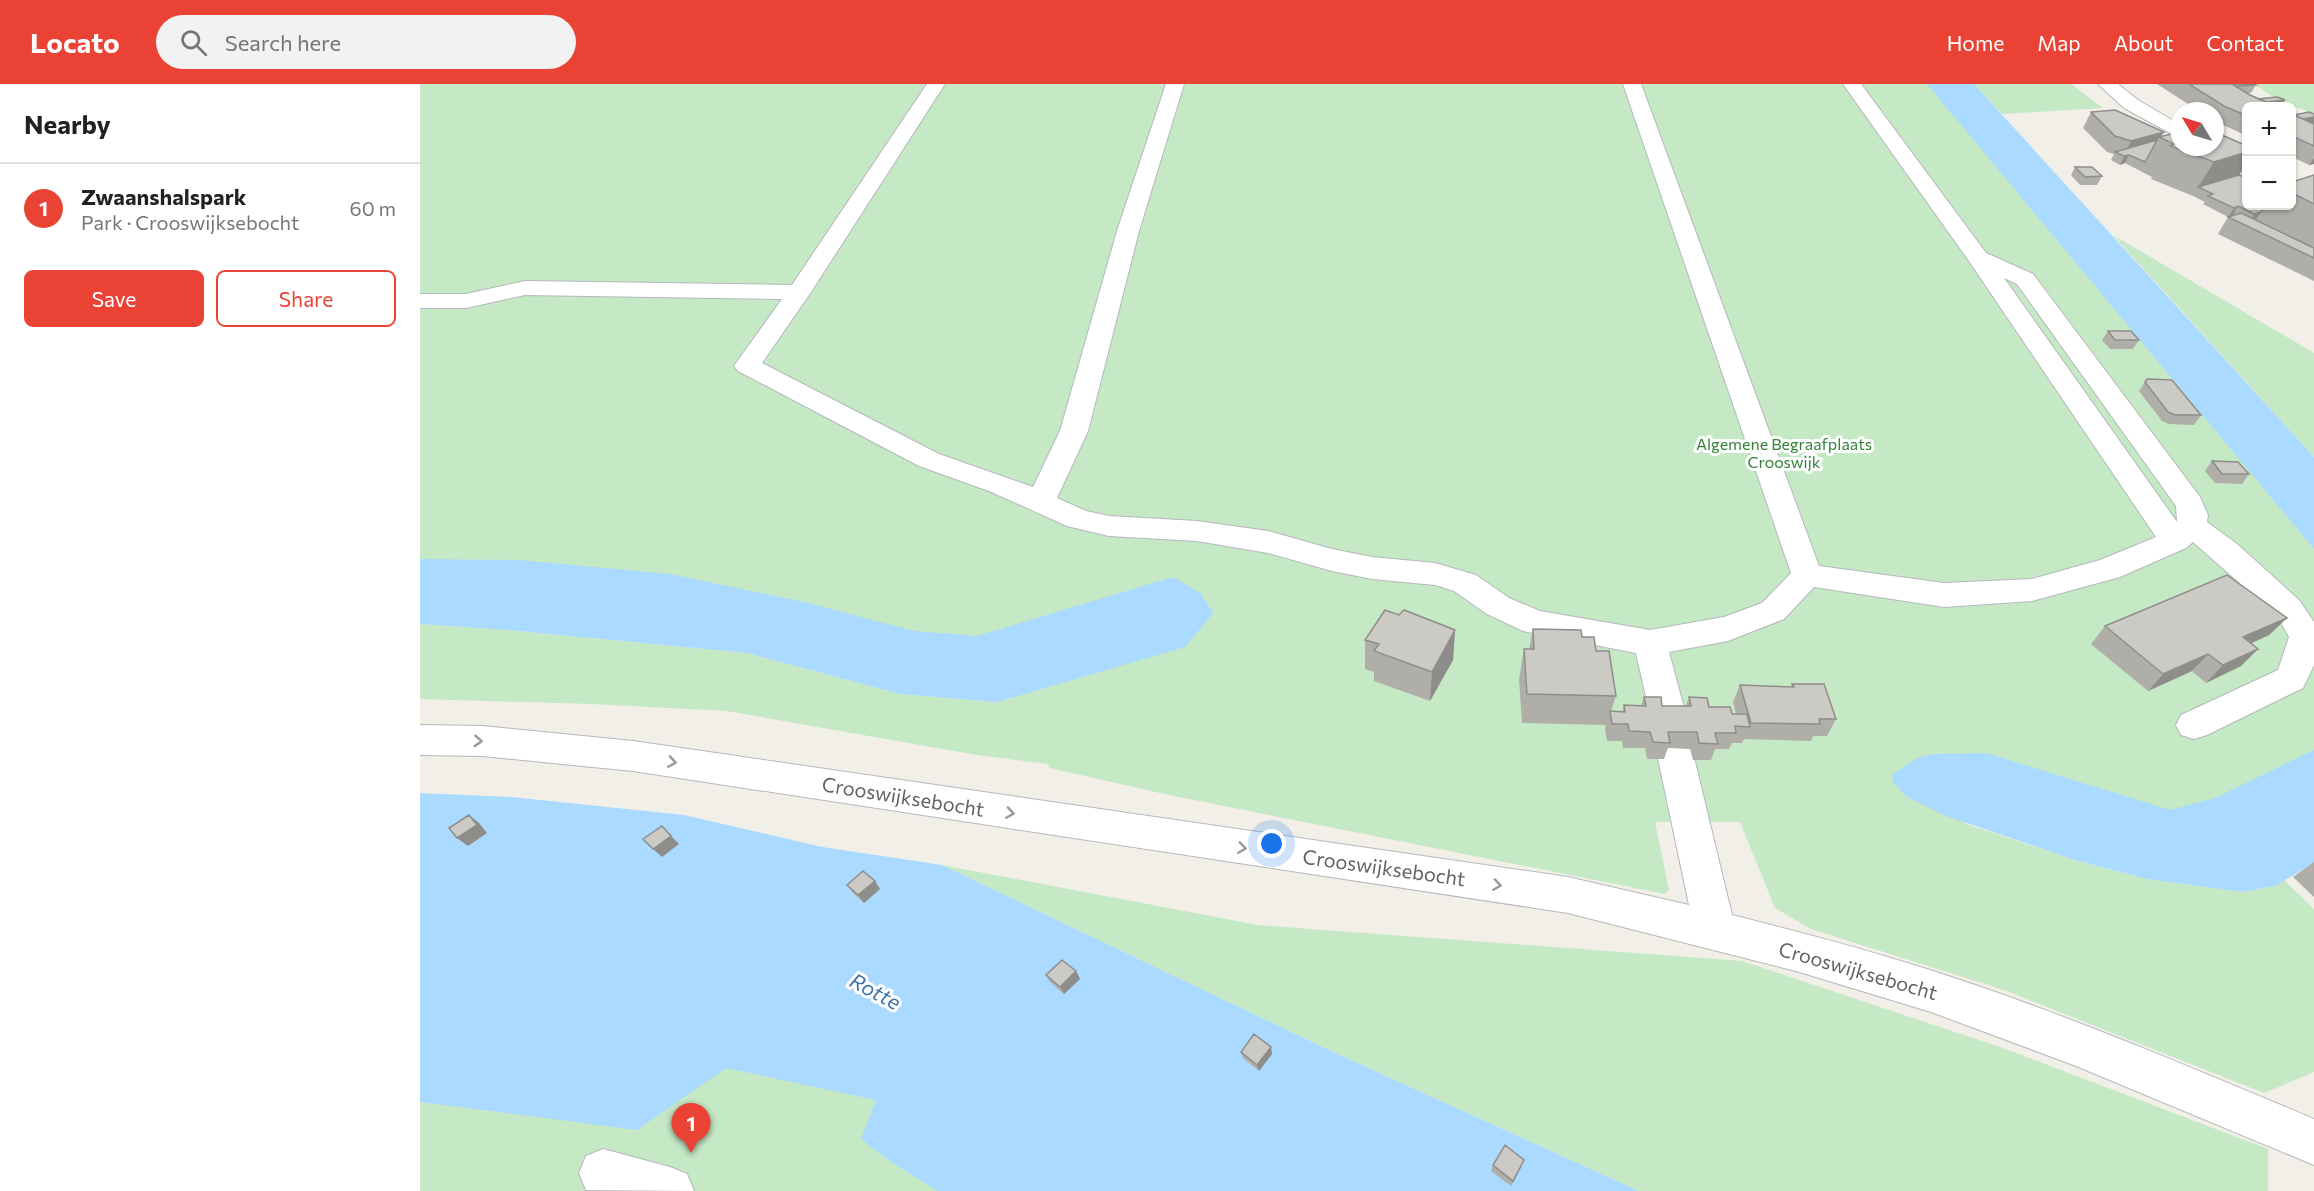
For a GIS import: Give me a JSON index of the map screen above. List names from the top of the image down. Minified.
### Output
{"streets":{"street":["Crooswijksebocht"]},"one_way":["Crooswijksebocht"],"water":["Rotte"],"parks":["Algemene Begraafplaats Crooswijk"],"north":"top left","page":{"header":"Locato","search":"Search here","nav":["Home","Map","About","Contact"],"heading":"Nearby","map_buttons":["+","−"],"list":[{"mark":"1","name":"Zwaanshalspark","note":"Park · Crooswijksebocht","value":"60 m"}],"buttons":["Save","Share"],"pins":"1"}}
